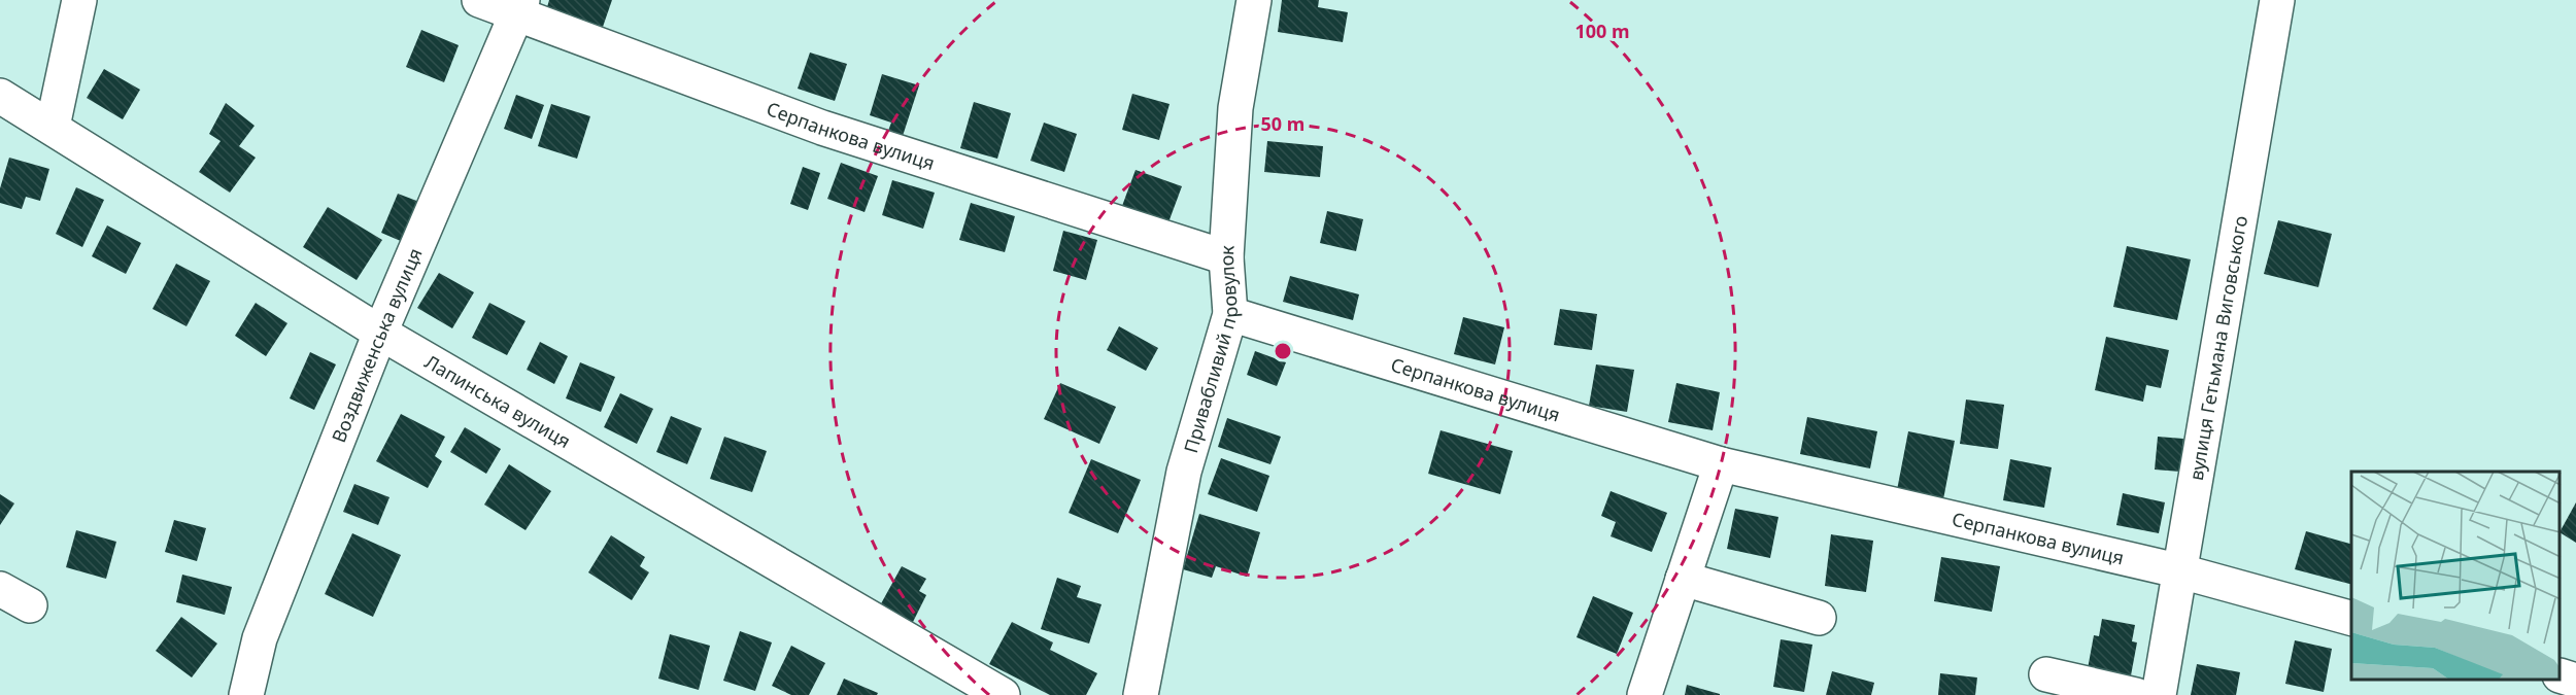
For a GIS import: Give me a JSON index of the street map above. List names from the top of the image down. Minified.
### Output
{"streets":{"street":["Серпанкова вулиця","Воздвиженська вулиця","вулиця Гетьмана Виговського","Привабливий провулок","Лапинська вулиця"]},"crossings":[["Серпанкова вулиця","Воздвиженська вулиця"],["Серпанкова вулиця","вулиця Гетьмана Виговського"],["Серпанкова вулиця","Привабливий провулок"],["Воздвиженська вулиця","Лапинська вулиця"]],"rings":["100 m","50 m"]}
